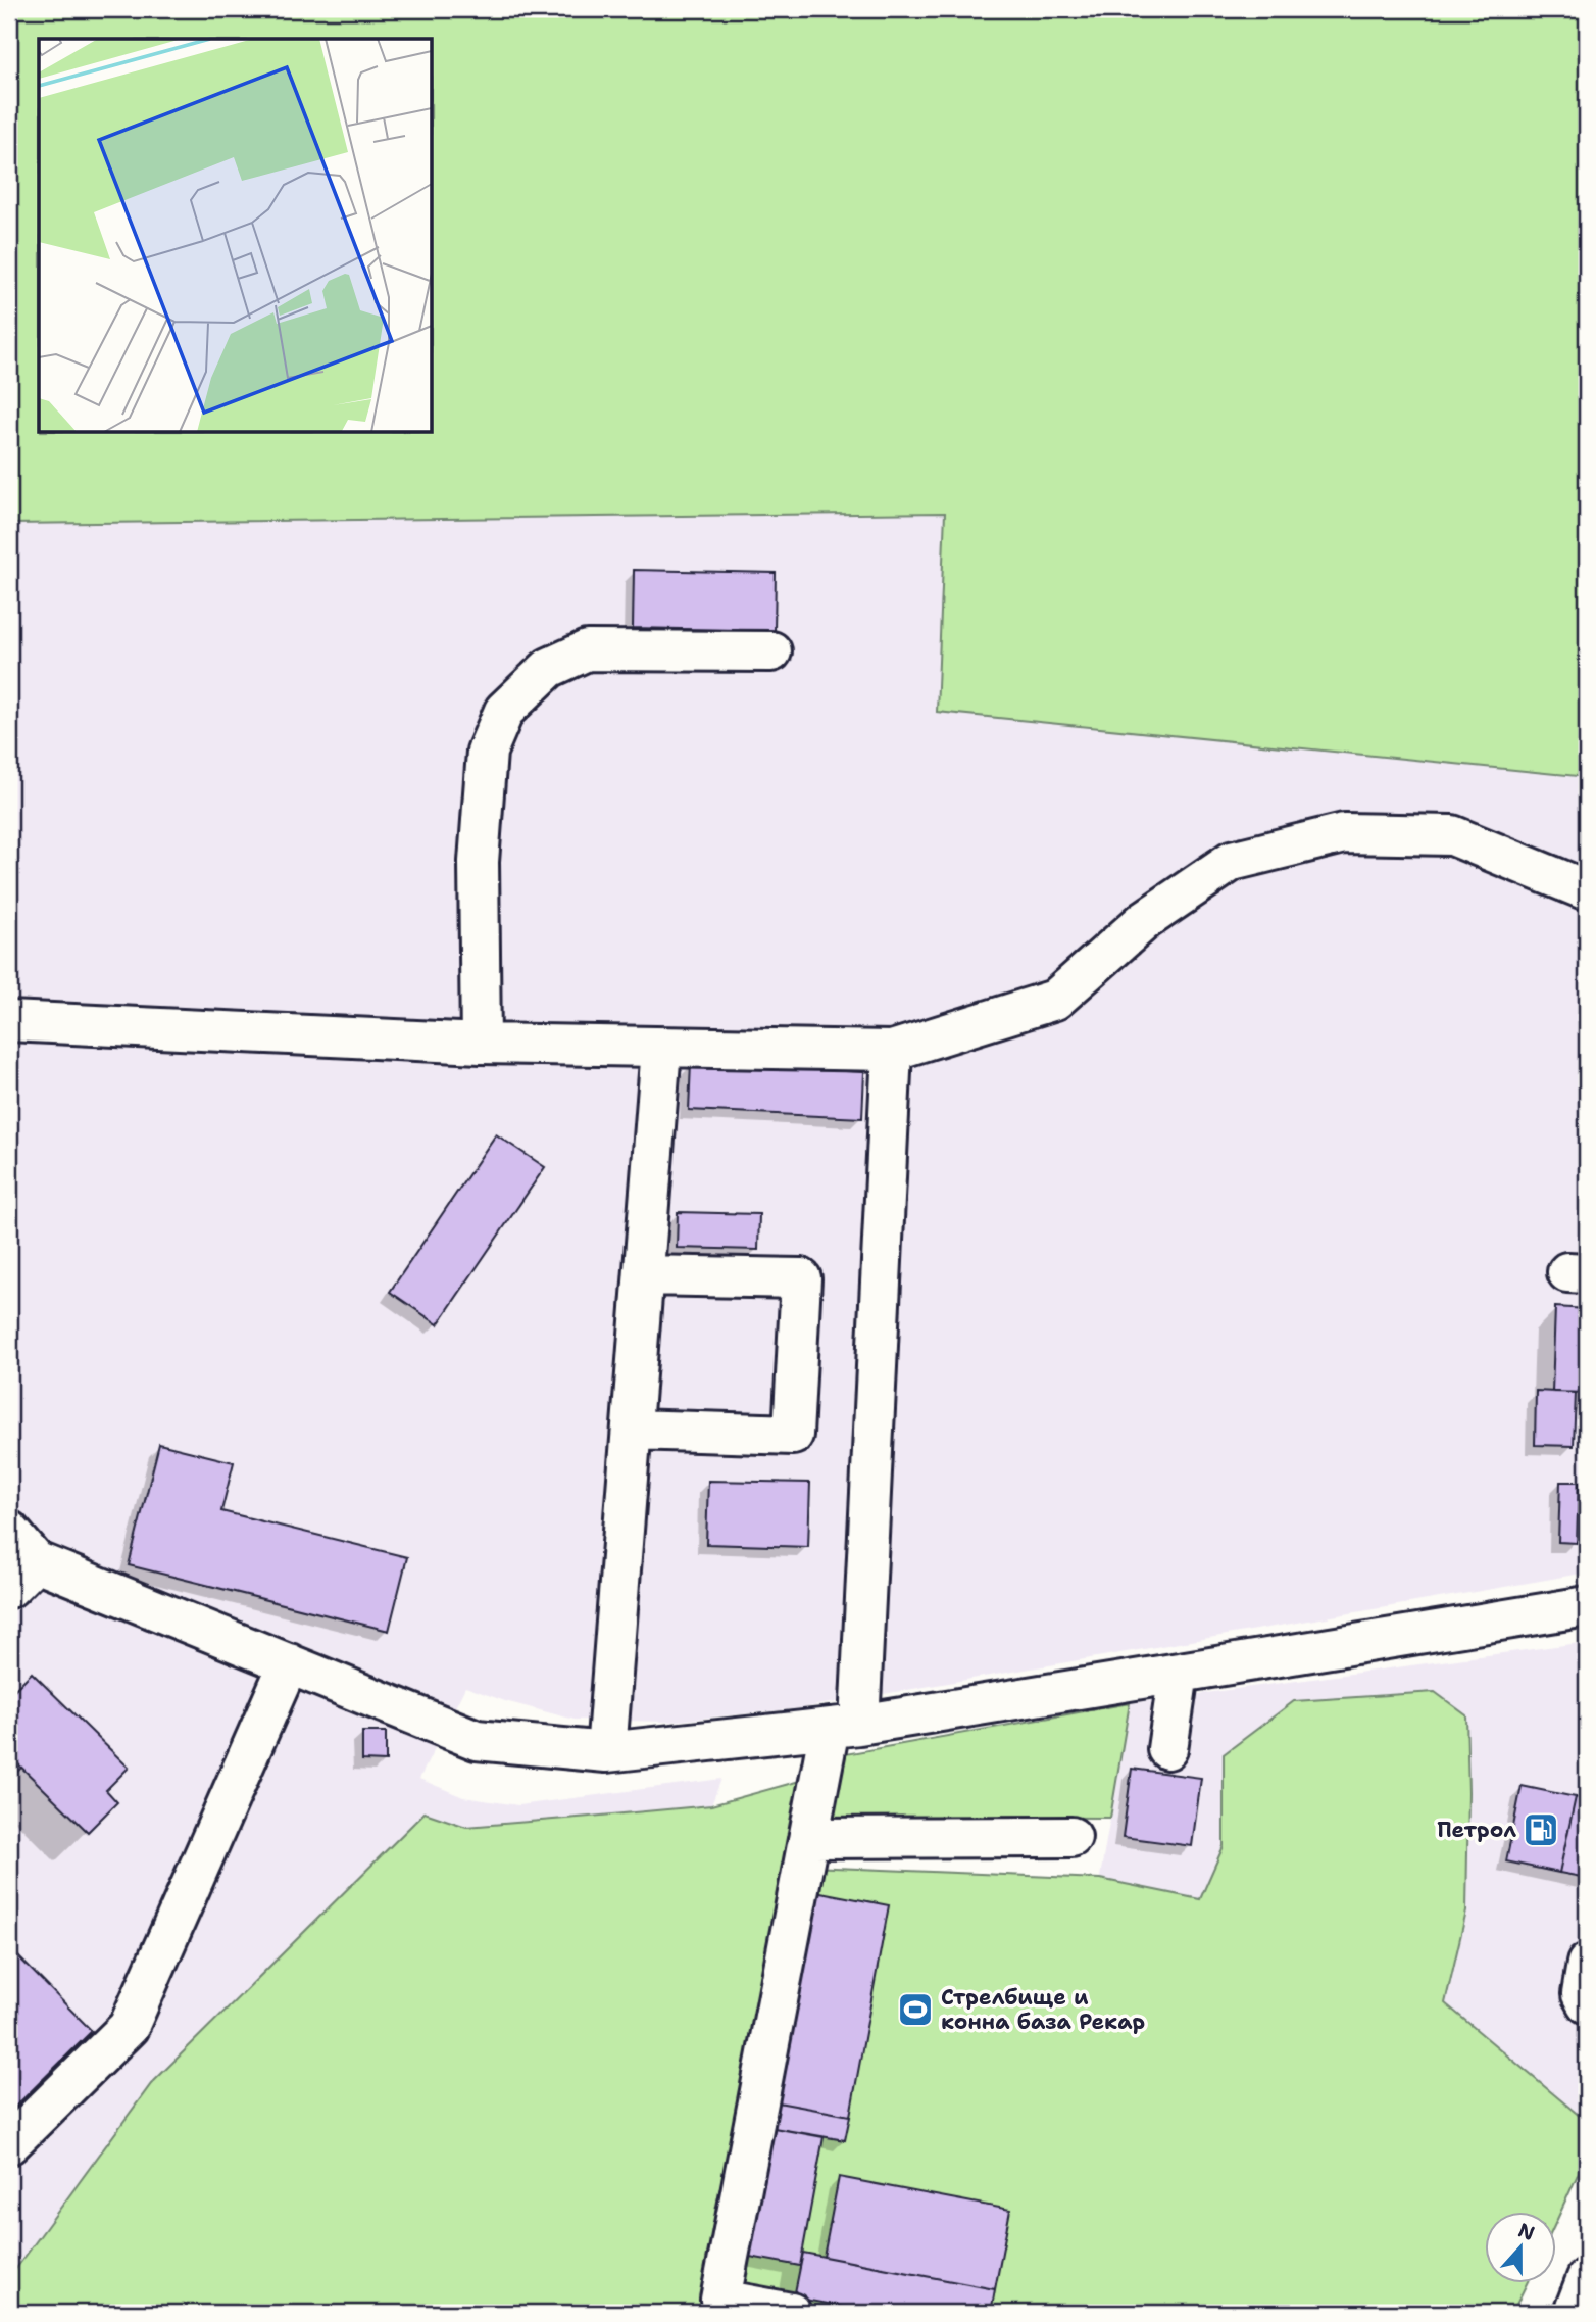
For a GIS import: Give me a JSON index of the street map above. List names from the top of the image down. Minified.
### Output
{"places":{"fuel station":["Петрол"],"sports":["Стрелбище и конна база Рекар"]},"north":"top"}
